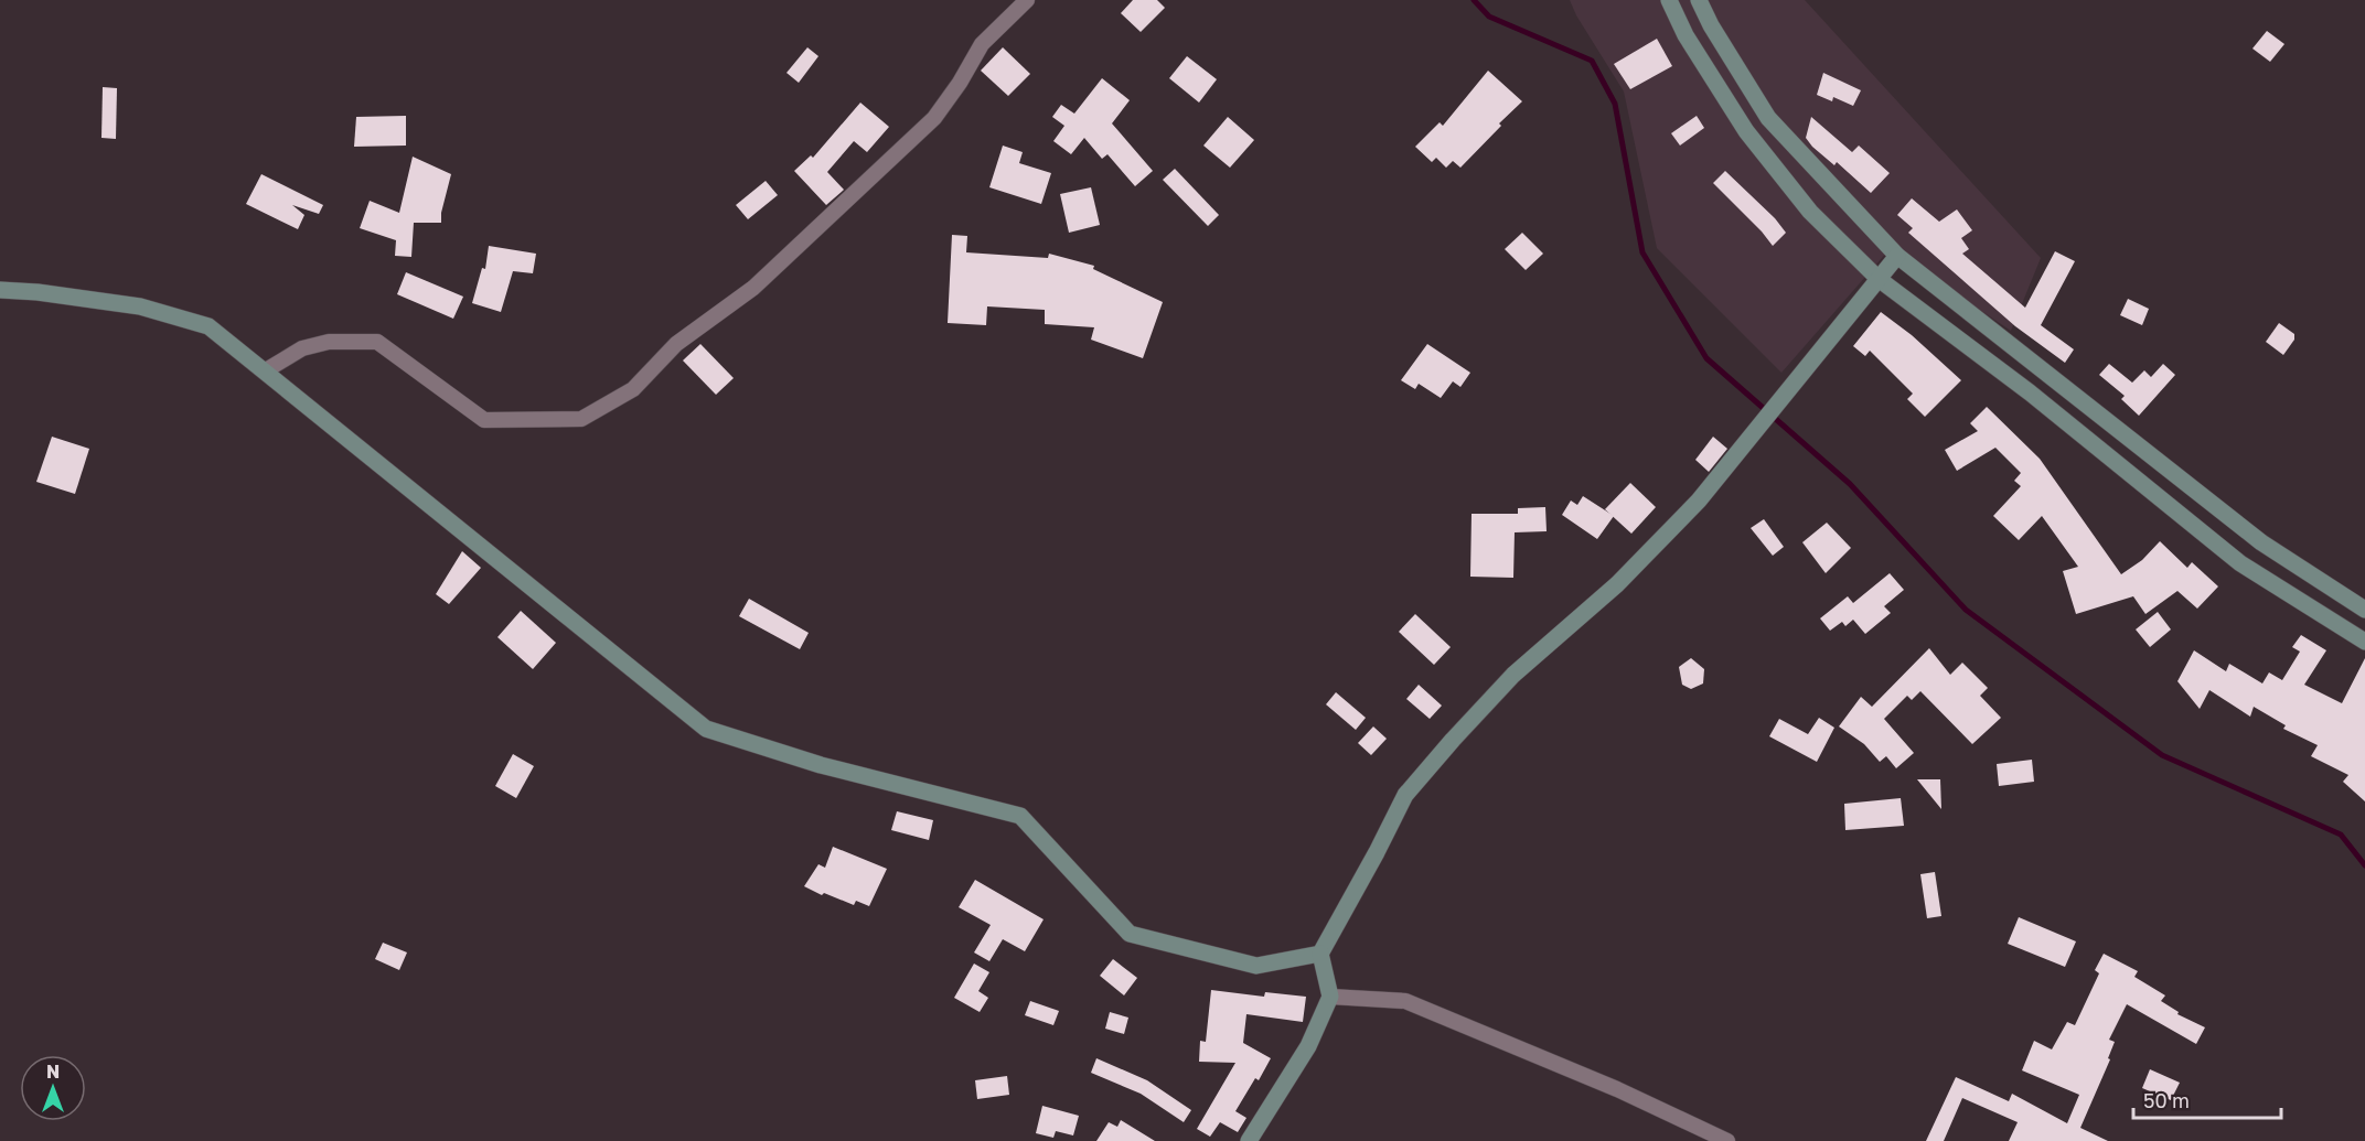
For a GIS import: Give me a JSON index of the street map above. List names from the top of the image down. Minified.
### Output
{"scale_bar":"50 m","north":"top"}
